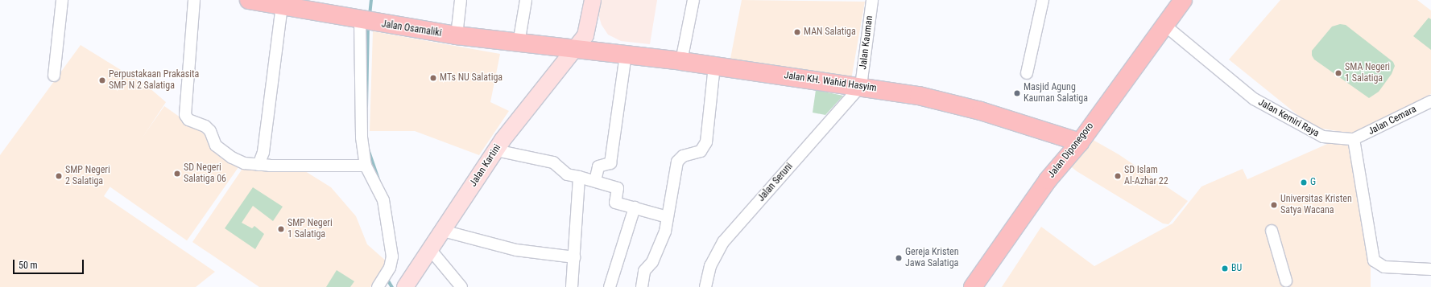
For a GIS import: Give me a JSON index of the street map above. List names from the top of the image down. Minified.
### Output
{"streets":{"main road":["Jalan Osamaliki","Jalan KH. Wahid Hasyim","Jalan Diponegoro","Jalan Kartini"],"street":["Jalan Kauman","Jalan Kemiri Raya","Jalan Cemara","Jalan Seruni"]},"crossings":[["Jalan Osamaliki","Jalan KH. Wahid Hasyim"],["Jalan Osamaliki","Jalan Kartini"],["Jalan Kauman","Jalan KH. Wahid Hasyim"],["Jalan Kauman","Jalan Seruni"],["Jalan KH. Wahid Hasyim","Jalan Diponegoro"],["Jalan KH. Wahid Hasyim","Jalan Kartini"],["Jalan KH. Wahid Hasyim","Jalan Seruni"],["Jalan Kemiri Raya","Jalan Cemara"],["Jalan Kemiri Raya","Jalan Diponegoro"]],"places":["MAN Salatiga","SMA Negeri 1 Salatiga","MTs NU Salatiga","Perpustakaan Prakasita SMP N 2 Salatiga","Masjid Agung Kauman Salatiga","SD Negeri Salatiga 06","SMP Negeri 2 Salatiga","SD Islam Al-Azhar 22","G","Universitas Kristen Satya Wacana","SMP Negeri 1 Salatiga","Gereja Kristen Jawa Salatiga","BU"],"scale_bar":"50 m"}
